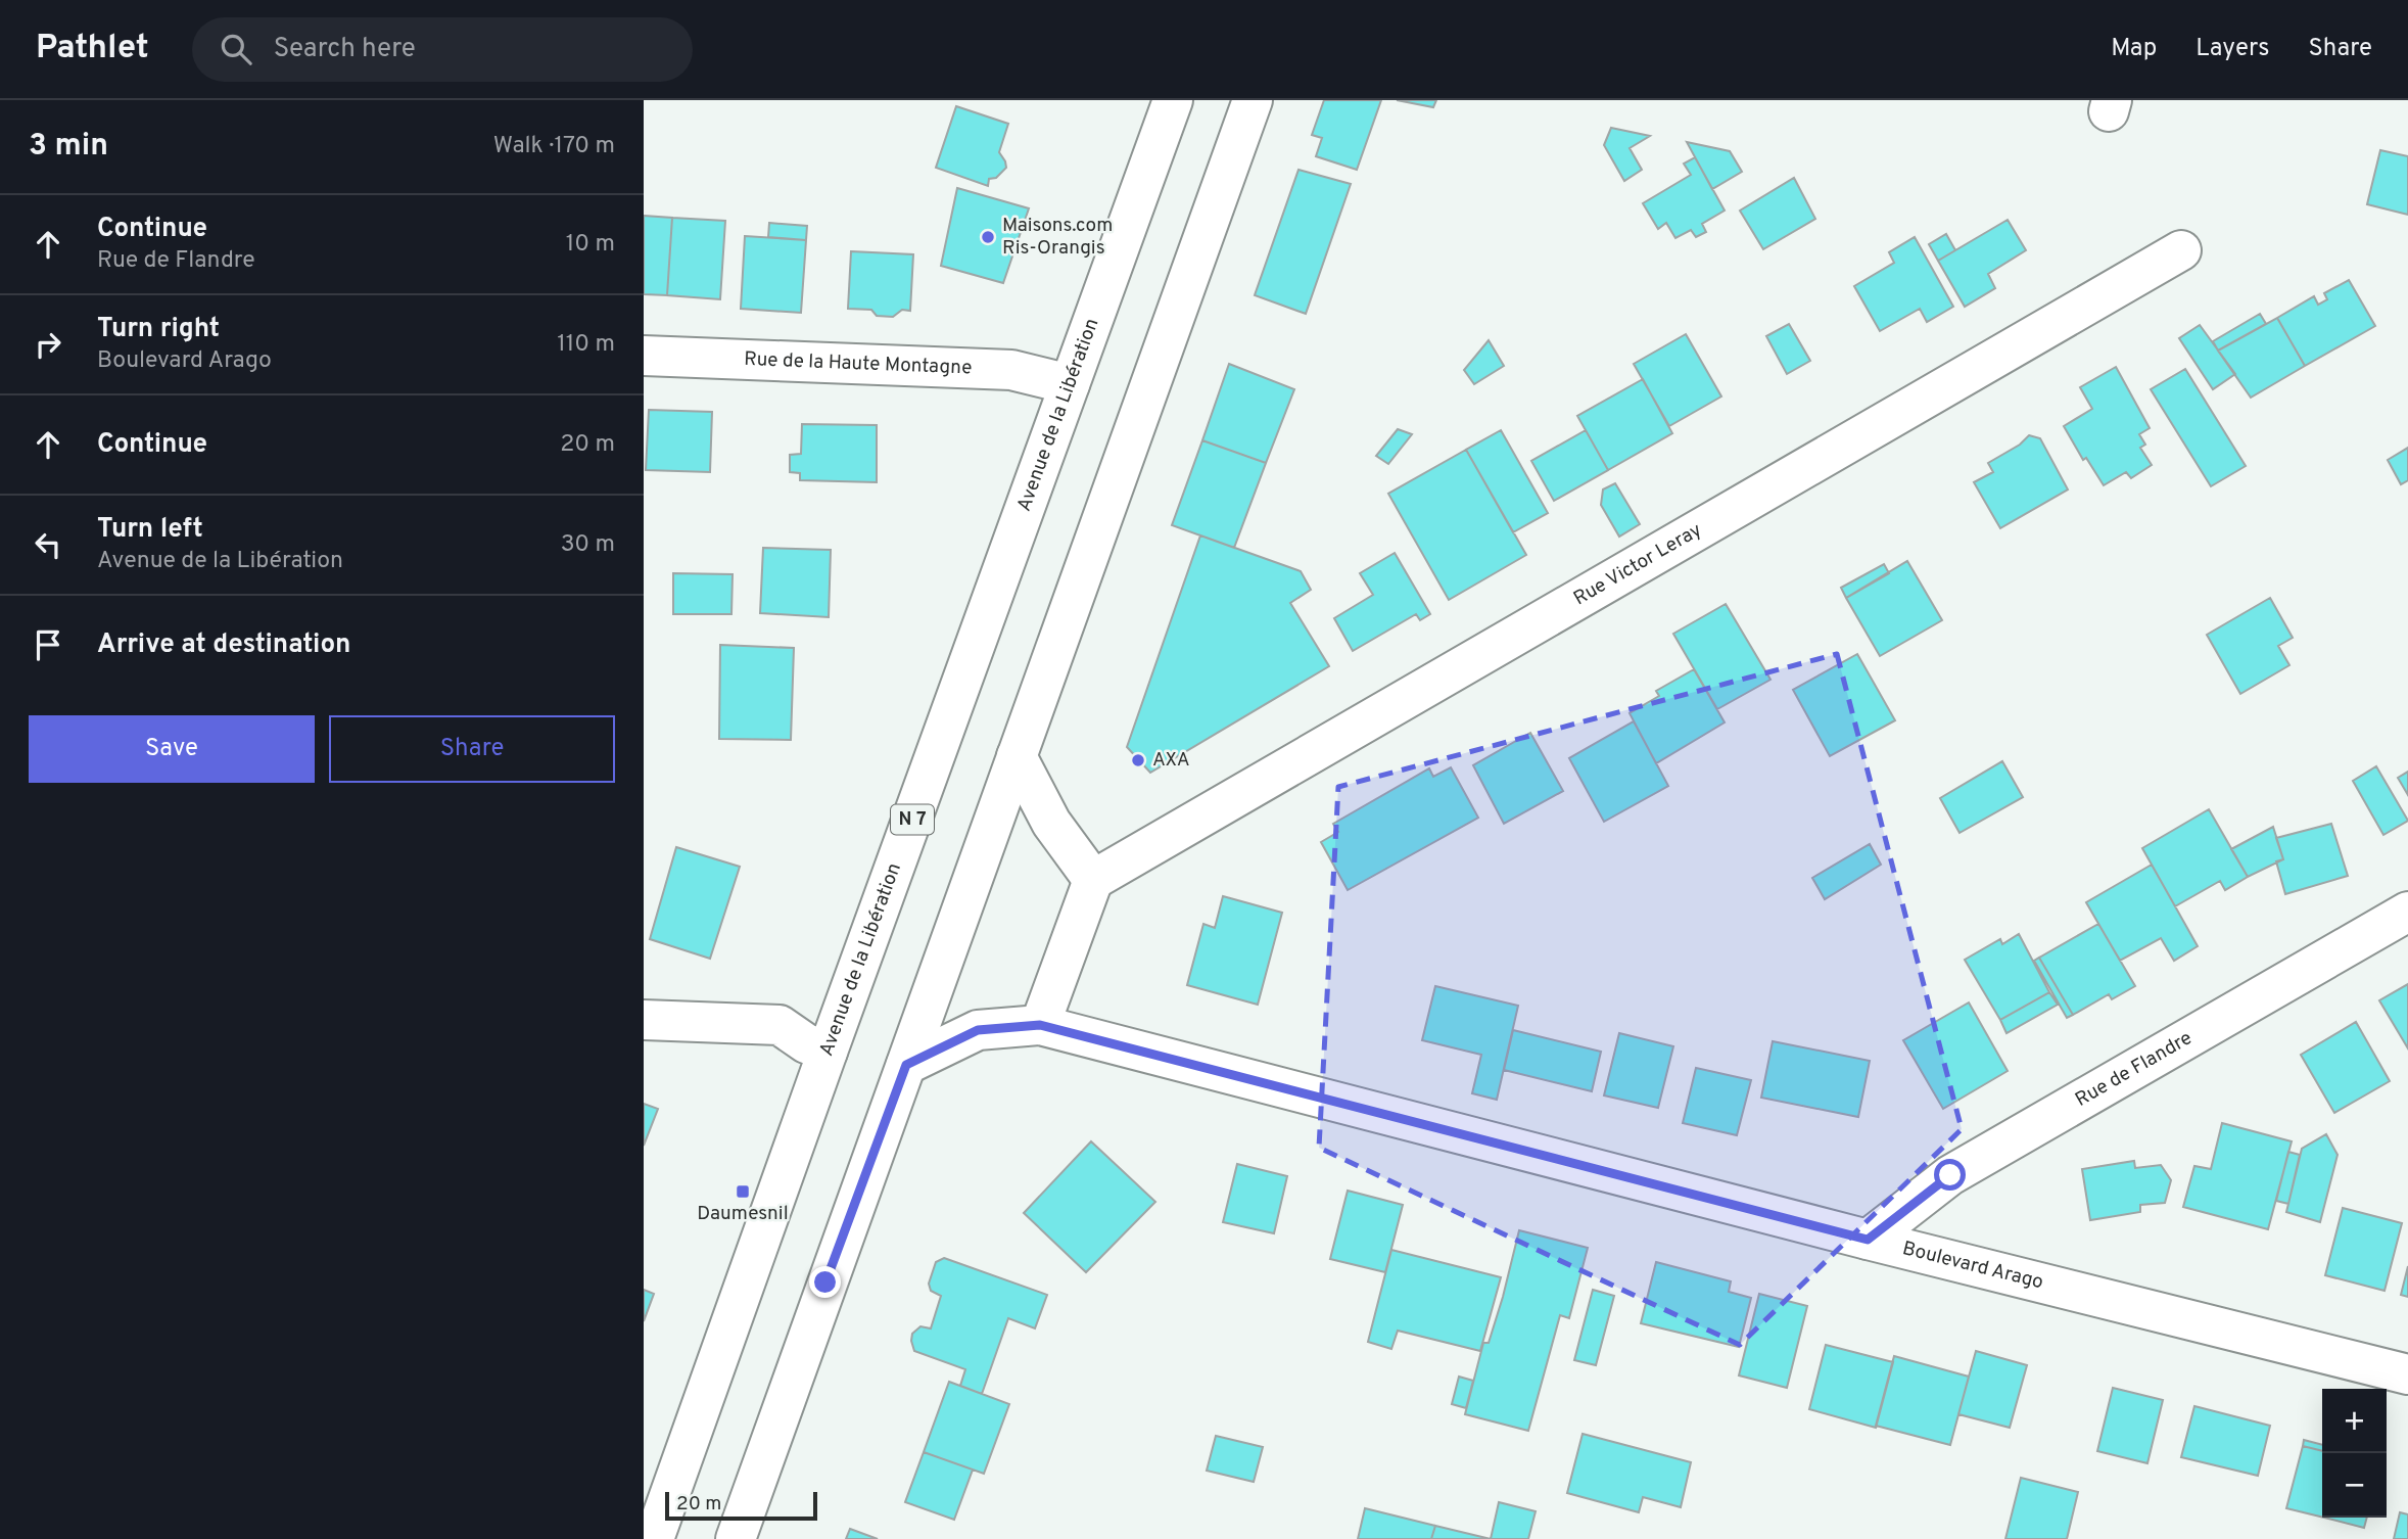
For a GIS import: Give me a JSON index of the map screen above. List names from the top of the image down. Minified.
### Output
{"streets":{"street":["Rue de la Haute Montagne","Avenue de la Libération","Rue Victor Leray","N 7","Rue de Flandre","Boulevard Arago"]},"crossings":[["Rue de la Haute Montagne","Avenue de la Libération"],["Rue de Flandre","Boulevard Arago"]],"places":{"other":["Maisons.com Ris-Orangis","AXA"],"transit":["Daumesnil"]},"scale_bar":"20 m","page":{"header":"Pathlet","search":"Search here","nav":["Map","Layers","Share"],"heading":["3 min","Walk · 170 m"],"list":[["Continue","Rue de Flandre","10 m"],["Turn right","Boulevard Arago","110 m"],["Continue","20 m"],["Turn left","Avenue de la Libération","30 m"],"Arrive at destination"],"buttons":["Save","Share"],"map_buttons":["+","−"],"scale":"20 m"}}
